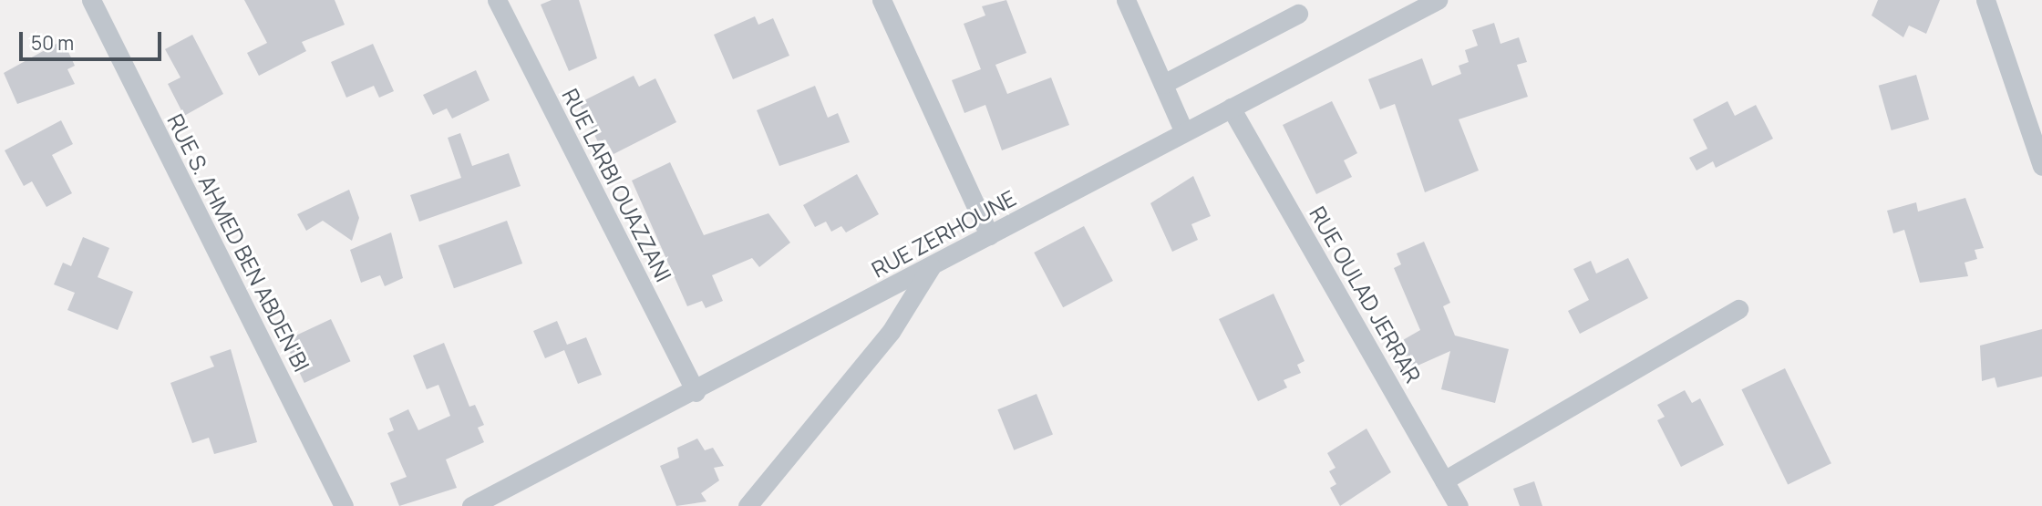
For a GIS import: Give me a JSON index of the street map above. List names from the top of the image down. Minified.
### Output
{"streets":{"street":["RUE LARBI OUAZZANI","RUE ZERHOUNE","RUE S. AHMED BEN ABDEN'BI","RUE OULAD JERRAR"]},"crossings":[["RUE LARBI OUAZZANI","RUE ZERHOUNE"],["RUE ZERHOUNE","RUE OULAD JERRAR"]],"scale_bar":"50 m"}
